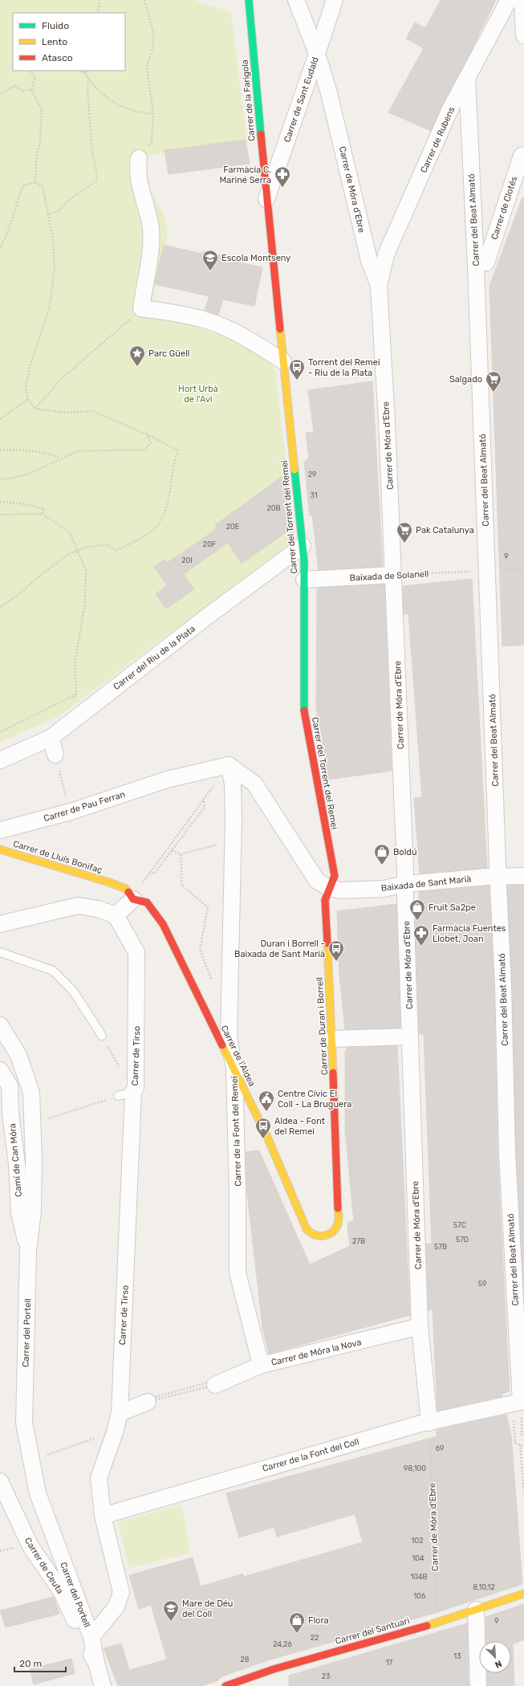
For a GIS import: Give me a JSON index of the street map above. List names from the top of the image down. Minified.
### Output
{"streets":{"street":["Carrer de Sant Eudald","Carrer de la Farigola","Carrer de Rubens","Carrer de Móra d'Ebre","Carrer de Clotés","Carrer del Beat Almató","Carrer del Torrent del Remei","Baixada de Solanell","Carrer del Riu de la Plata","Carrer de Pau Ferran","Carrer de Lluís Bonifaç","Baixada de Sant Marià","Carrer de Duran i Borrell","Carrer de Tirso","Carrer de l'Aldea","Carrer de la Font del Remei","Camí de Can Móra","Carrer del Portell","Carrer de Móra la Nova","Carrer de la Font del Coll","Carrer de Ceuta","Carrer del Santuari"]},"crossings":[["Carrer de Sant Eudald","Carrer de la Farigola"],["Carrer de Sant Eudald","Carrer de Móra d'Ebre"],["Carrer de Sant Eudald","Carrer del Torrent del Remei"],["Carrer de la Farigola","Carrer del Torrent del Remei"],["Carrer de Rubens","Carrer de Móra d'Ebre"],["Carrer de Rubens","Carrer del Beat Almató"],["Carrer de Móra d'Ebre","Baixada de Solanell"],["Carrer de Móra d'Ebre","Baixada de Sant Marià"],["Carrer de Móra d'Ebre","Carrer de Móra la Nova"],["Carrer de Móra d'Ebre","Carrer de la Font del Coll"],["Carrer del Beat Almató","Baixada de Sant Marià"],["Carrer del Beat Almató","Carrer de la Font del Coll"],["Carrer del Torrent del Remei","Baixada de Solanell"],["Carrer del Torrent del Remei","Carrer del Riu de la Plata"],["Carrer del Torrent del Remei","Baixada de Sant Marià"],["Carrer del Torrent del Remei","Carrer de Duran i Borrell"],["Carrer de Pau Ferran","Carrer de la Font del Remei"],["Carrer de Lluís Bonifaç","Carrer de l'Aldea"],["Baixada de Sant Marià","Carrer de Duran i Borrell"],["Carrer de Duran i Borrell","Carrer de l'Aldea"],["Carrer de Tirso","Carrer del Portell"],["Carrer de Tirso","Carrer de la Font del Coll"],["Carrer de l'Aldea","Carrer de la Font del Remei"],["Carrer de la Font del Remei","Carrer de Móra la Nova"],["Camí de Can Móra","Carrer del Portell"]],"parks":["Hort Urbà de l'Avi"],"places":{"pharmacy":["Farmàcia C. Mariné Serra","Farmàcia Fuentes Llobet, Joan"],"school or university":["Escola Montseny","Mare de Déu del Coll"],"place":["Parc Güell"],"bus stop":["Torrent del Remei - Riu de la Plata","Duran i Borrell - Baixada de Sant Marià","Aldea - Font del Remei"],"supermarket":["Salgado","Pak Catalunya"],"shop":["Boldú","Fruit Sa2pe","Flora"],"public building":["Centre Cívic El Coll - La Bruguera"]},"house_numbers":["29","31","20B","20E","20F","9","20I","57C","57D","27B","57B","59","69","98,100","102","104","104B","8,10,12","106","9","22","24,26","13","28","17","23"],"legend":["Fluido","Lento","Atasco"],"scale_bar":"20 m","north":"bottom right"}
